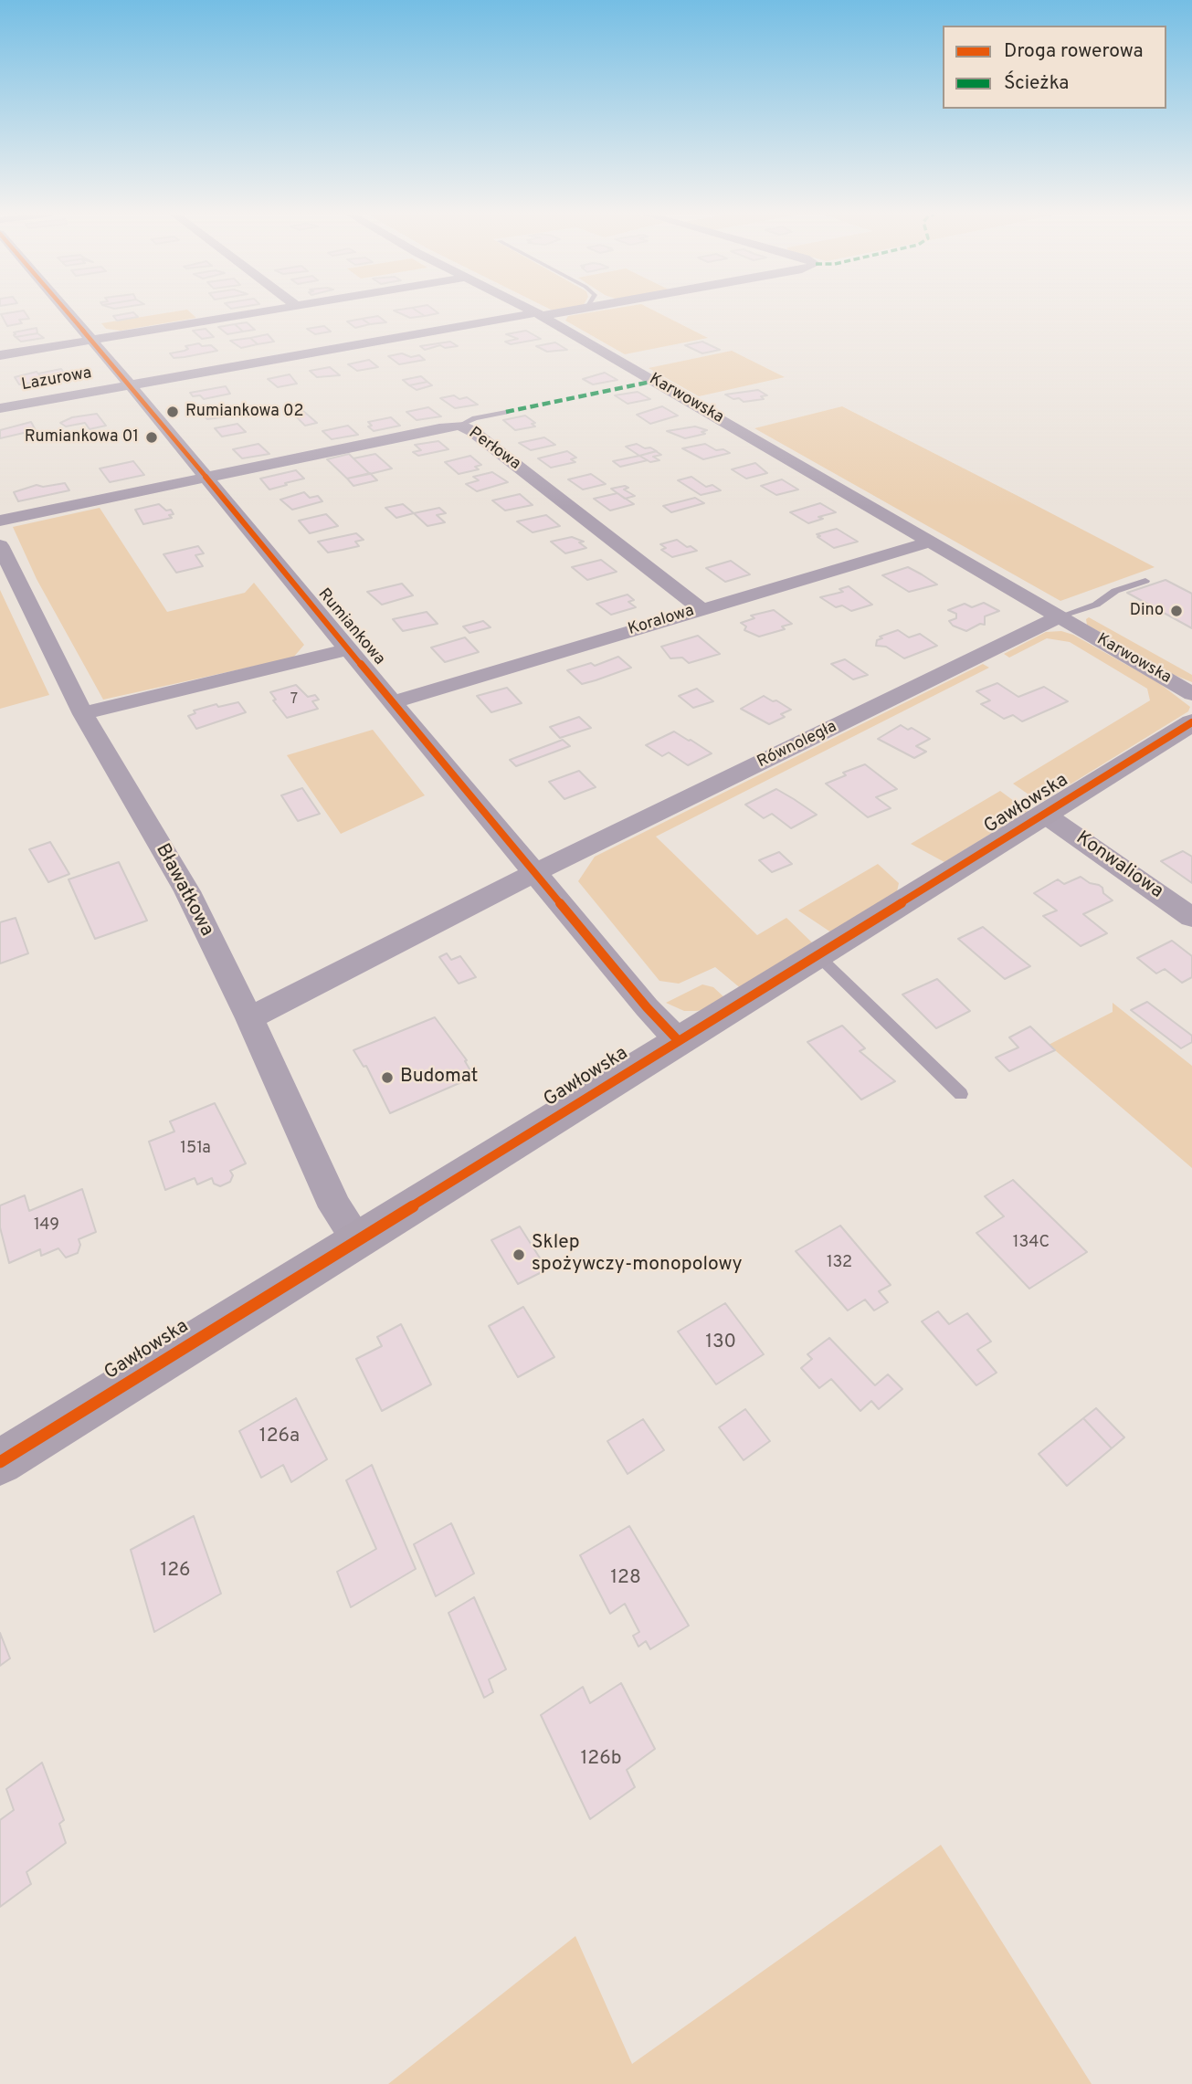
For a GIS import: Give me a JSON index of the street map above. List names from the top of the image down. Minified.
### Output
{"streets":{"street":["Lazurowa","Karwowska","Perłowa","Koralowa","Rumiankowa","Równoległa","Gawłowska","Konwaliowa","Bławatkowa"]},"crossings":[["Lazurowa","Karwowska"],["Lazurowa","Rumiankowa"],["Karwowska","Koralowa"],["Karwowska","Równoległa"],["Perłowa","Koralowa"],["Perłowa","Rumiankowa"],["Koralowa","Rumiankowa"],["Rumiankowa","Równoległa"],["Rumiankowa","Gawłowska"],["Równoległa","Bławatkowa"],["Gawłowska","Konwaliowa"],["Gawłowska","Bławatkowa"]],"places":["Rumiankowa 02","Rumiankowa 01","Dino","Budomat","Sklep spożywczy-monopolowy"],"house_numbers":["7","151a","149","134C","132","130","126a","126","128","126b"],"legend":["Droga rowerowa","Ścieżka"]}
